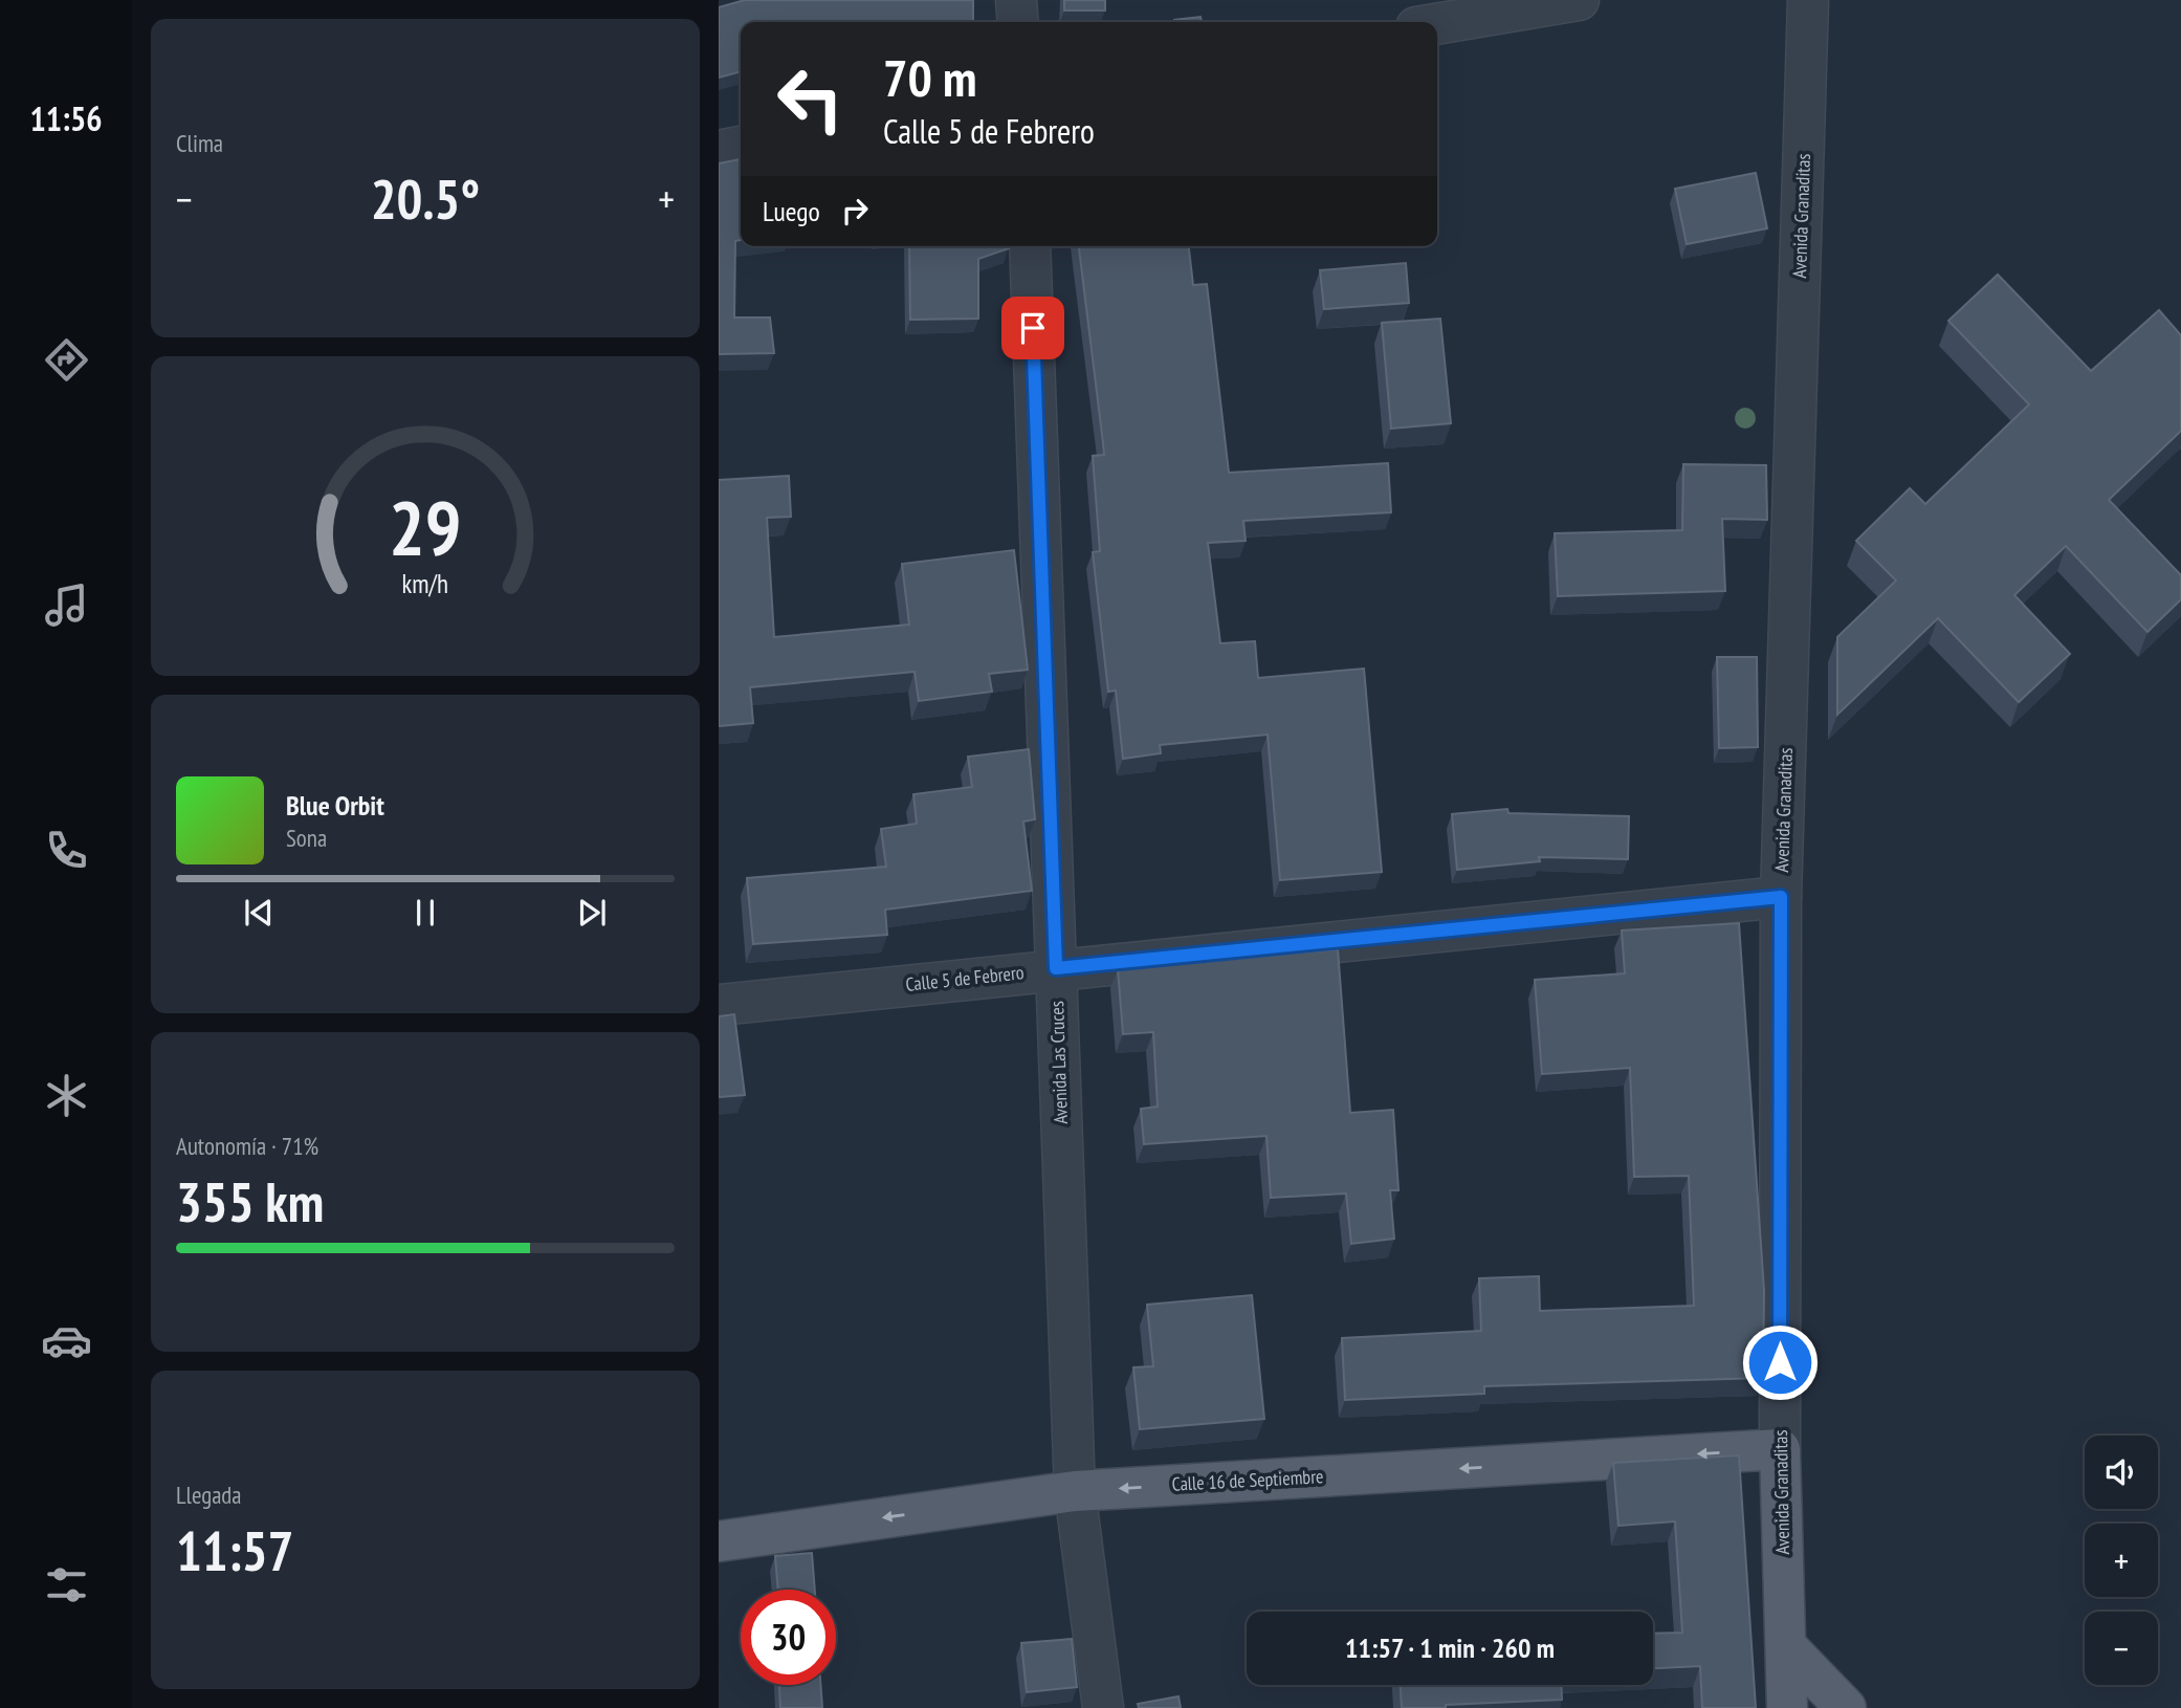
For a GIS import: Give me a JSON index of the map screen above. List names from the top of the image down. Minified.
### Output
{"streets":{"main road":["Avenida Granaditas","Calle 16 de Septiembre"],"street":["Calle 5 de Febrero","Avenida Las Cruces"]},"crossings":[["Avenida Granaditas","Calle 5 de Febrero"],["Avenida Granaditas","Calle 16 de Septiembre"],["Calle 5 de Febrero","Avenida Las Cruces"],["Avenida Las Cruces","Calle 16 de Septiembre"]],"one_way":["Calle 16 de Septiembre"],"page":{"tabs":"11:56","tile":["Clima",["Autonomía · 71%","355 km"],["Llegada","11:57"]],"turn":["70 m","Calle 5 de Febrero"],"heat":["−","20.5°","+"],"then":"Luego","song":["Blue Orbit","Sona"],"map_buttons":["+","−"],"limit":"30","trip":"11:57 · 1 min · 260 m","gauge":["29","km/h"]}}
